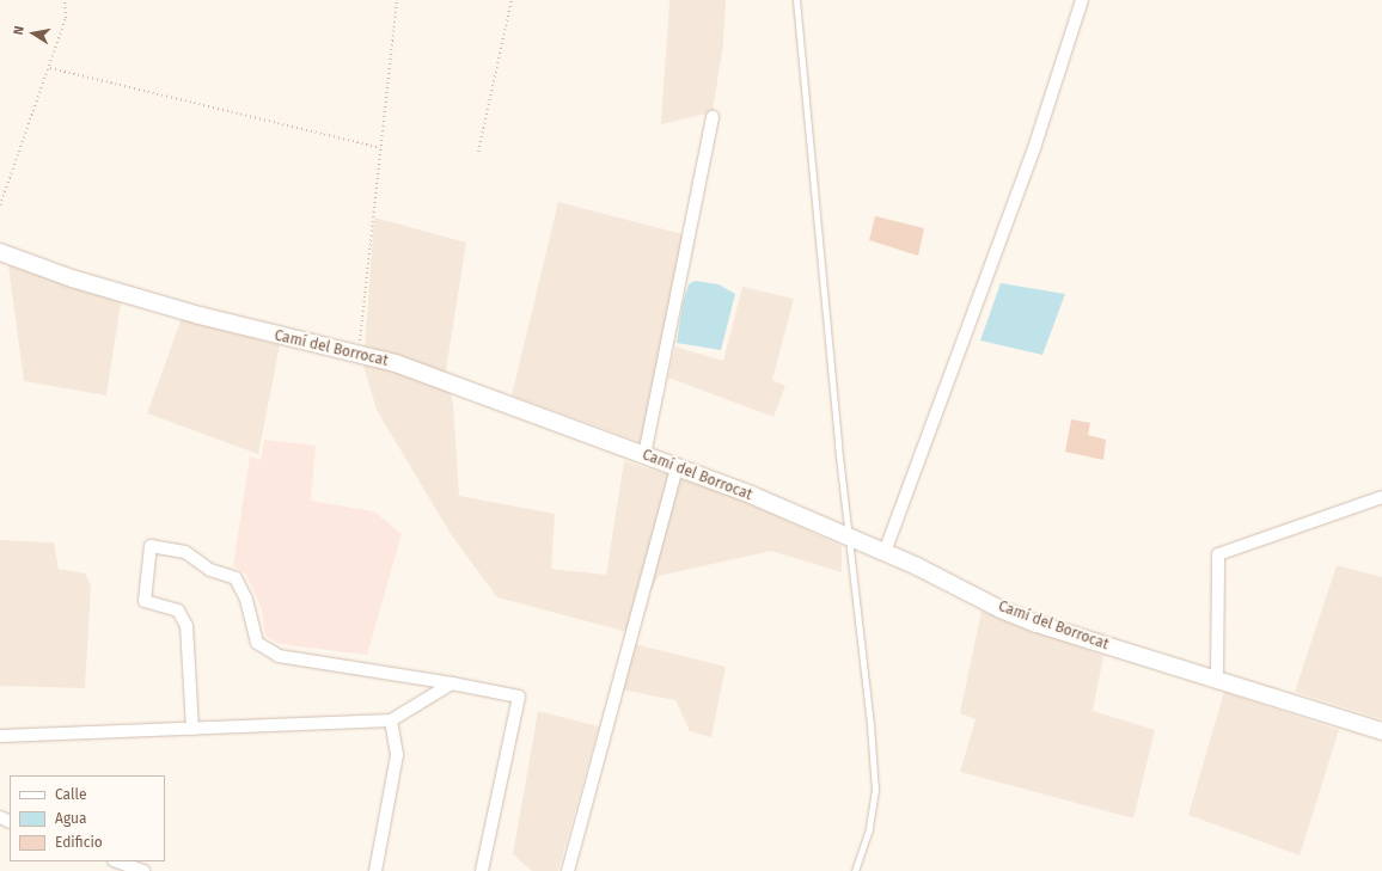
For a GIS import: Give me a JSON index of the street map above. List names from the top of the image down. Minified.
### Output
{"streets":{"street":["Camí del Borrocat"]},"legend":["Calle","Agua","Edificio"],"north":"left"}
